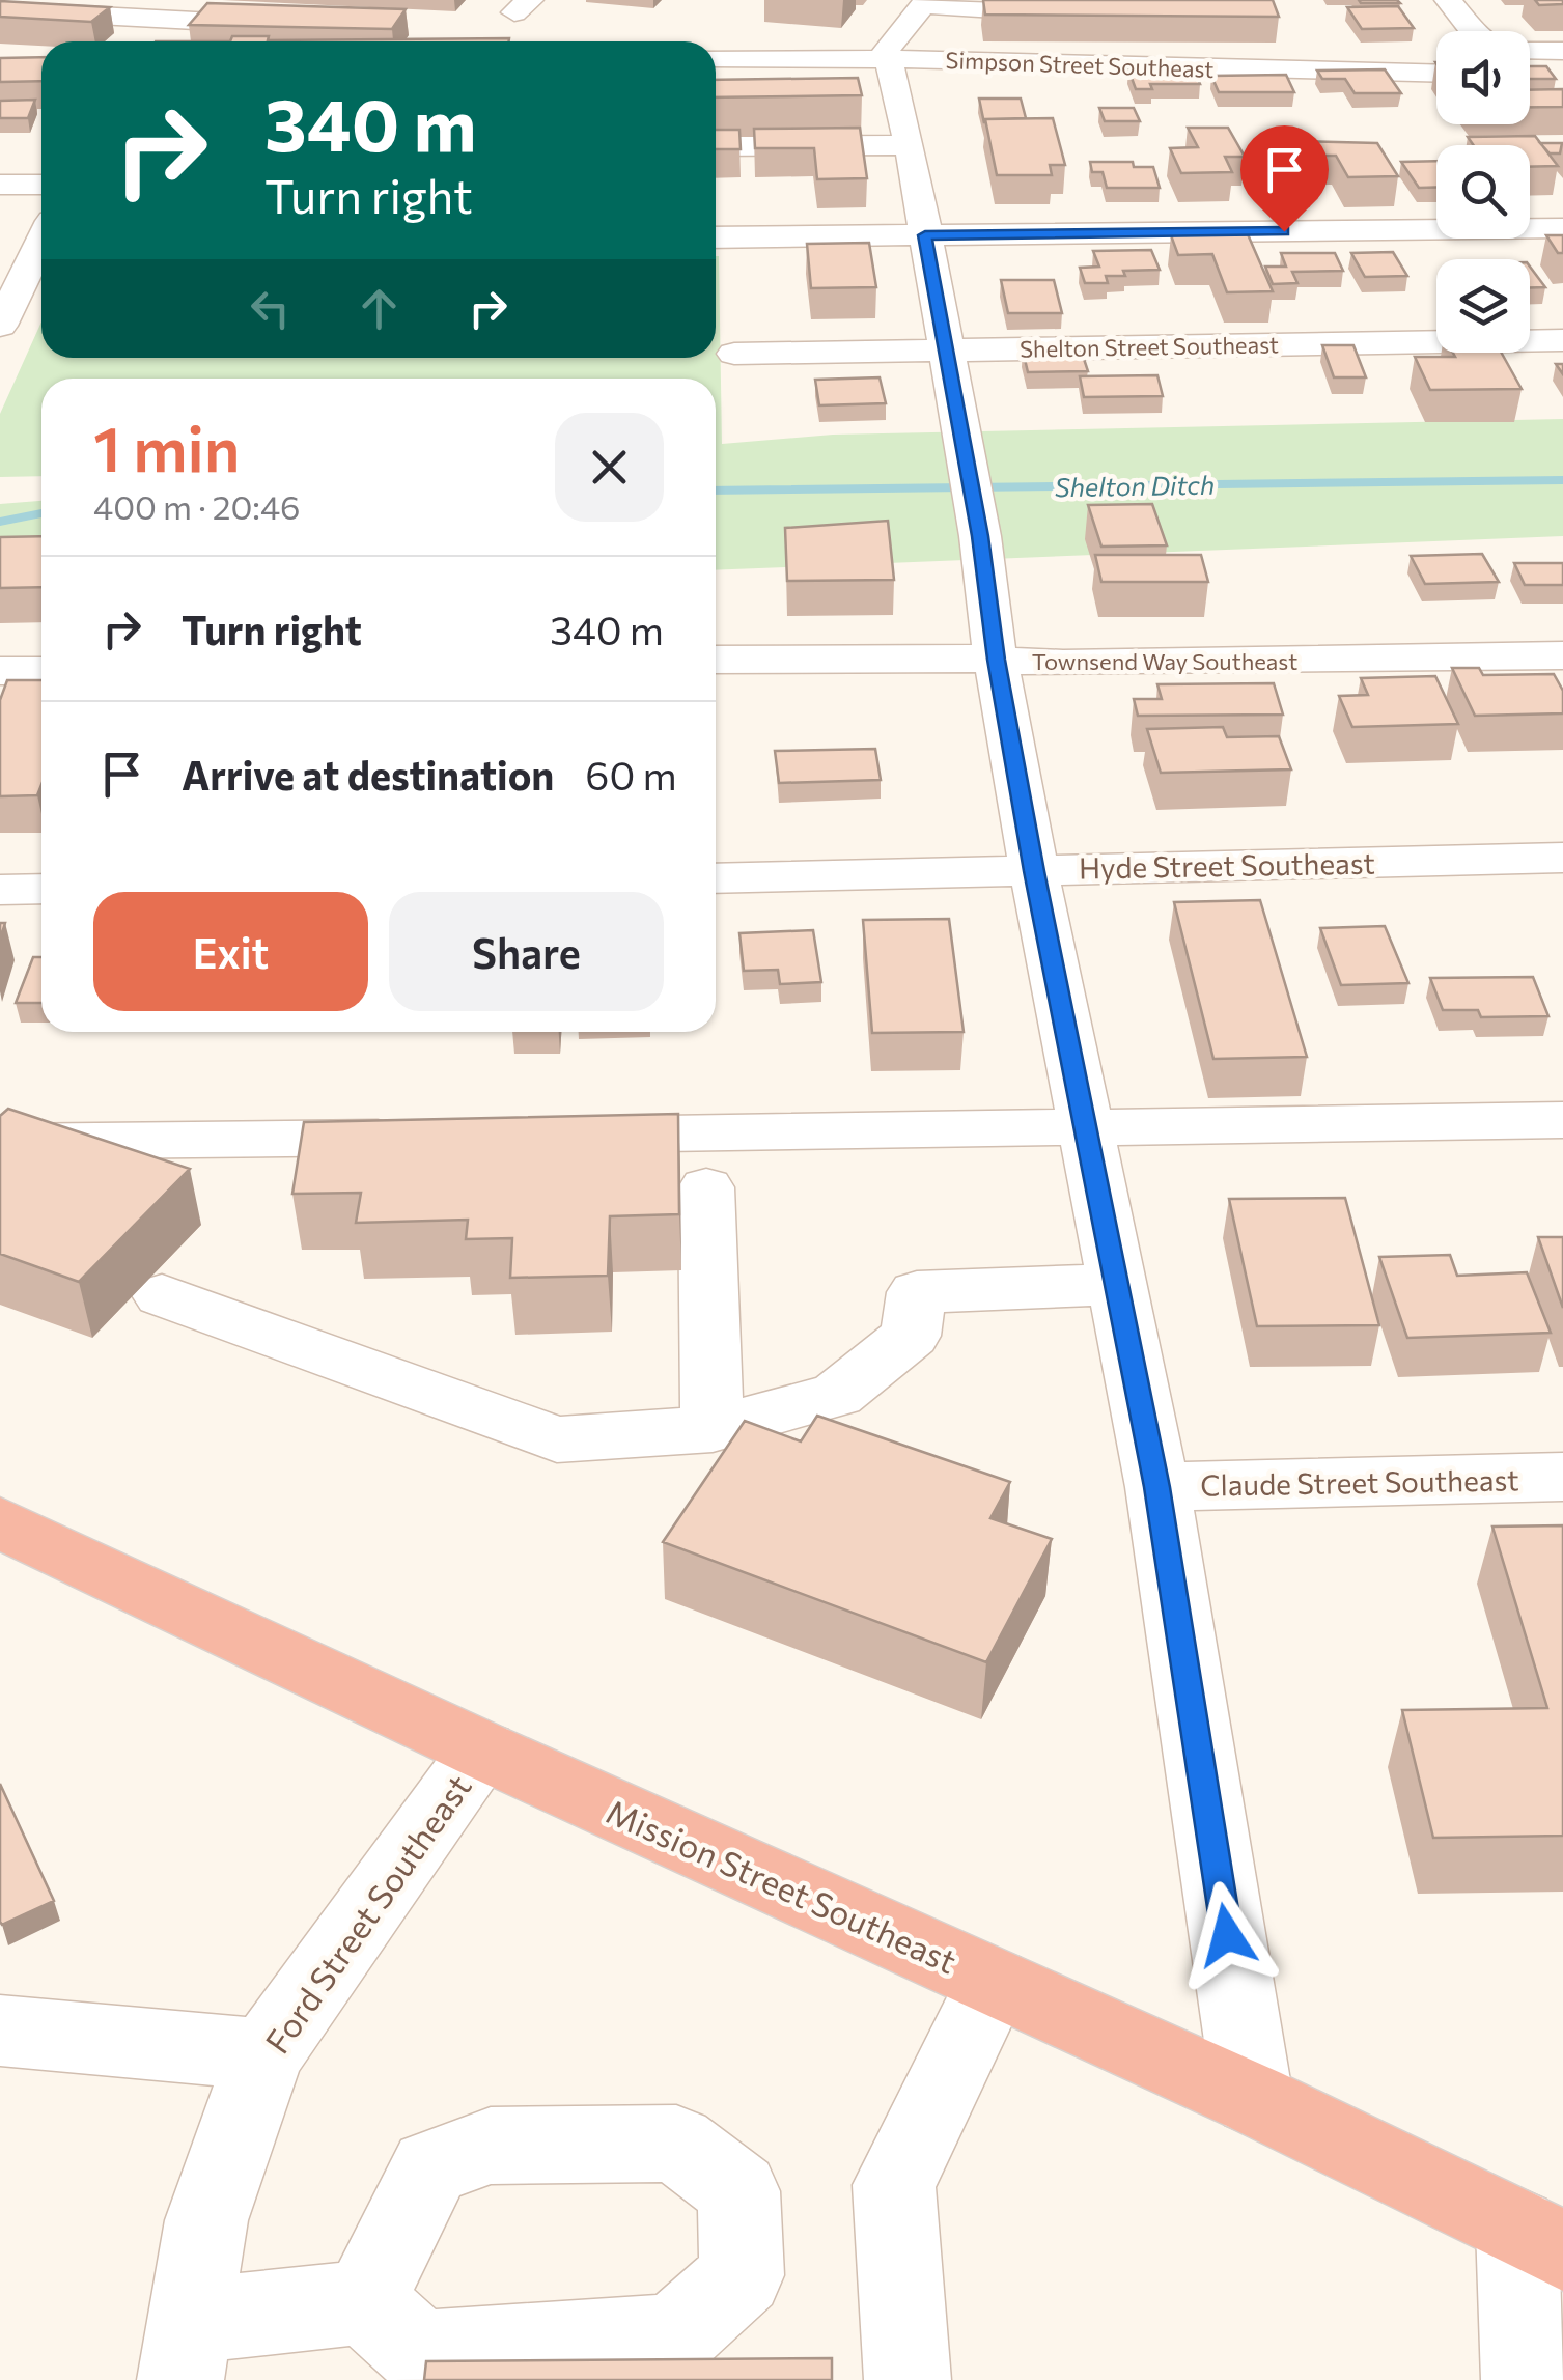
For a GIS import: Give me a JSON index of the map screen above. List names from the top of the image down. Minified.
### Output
{"streets":{"highway":["Mission Street Southeast"],"street":["Simpson Street Southeast","Shelton Street Southeast","Townsend Way Southeast","Hyde Street Southeast","Claude Street Southeast","Ford Street Southeast"]},"crossings":[["Mission Street Southeast","Ford Street Southeast"]],"water":["Shelton Ditch"],"page":{"turn":["340 m","Turn right"],"heading":["1 min","400 m · 20:46"],"list":[{"name":"Turn right","value":"340 m"},{"name":"Arrive at destination","value":"60 m"}],"buttons":["Exit","Share"]}}
